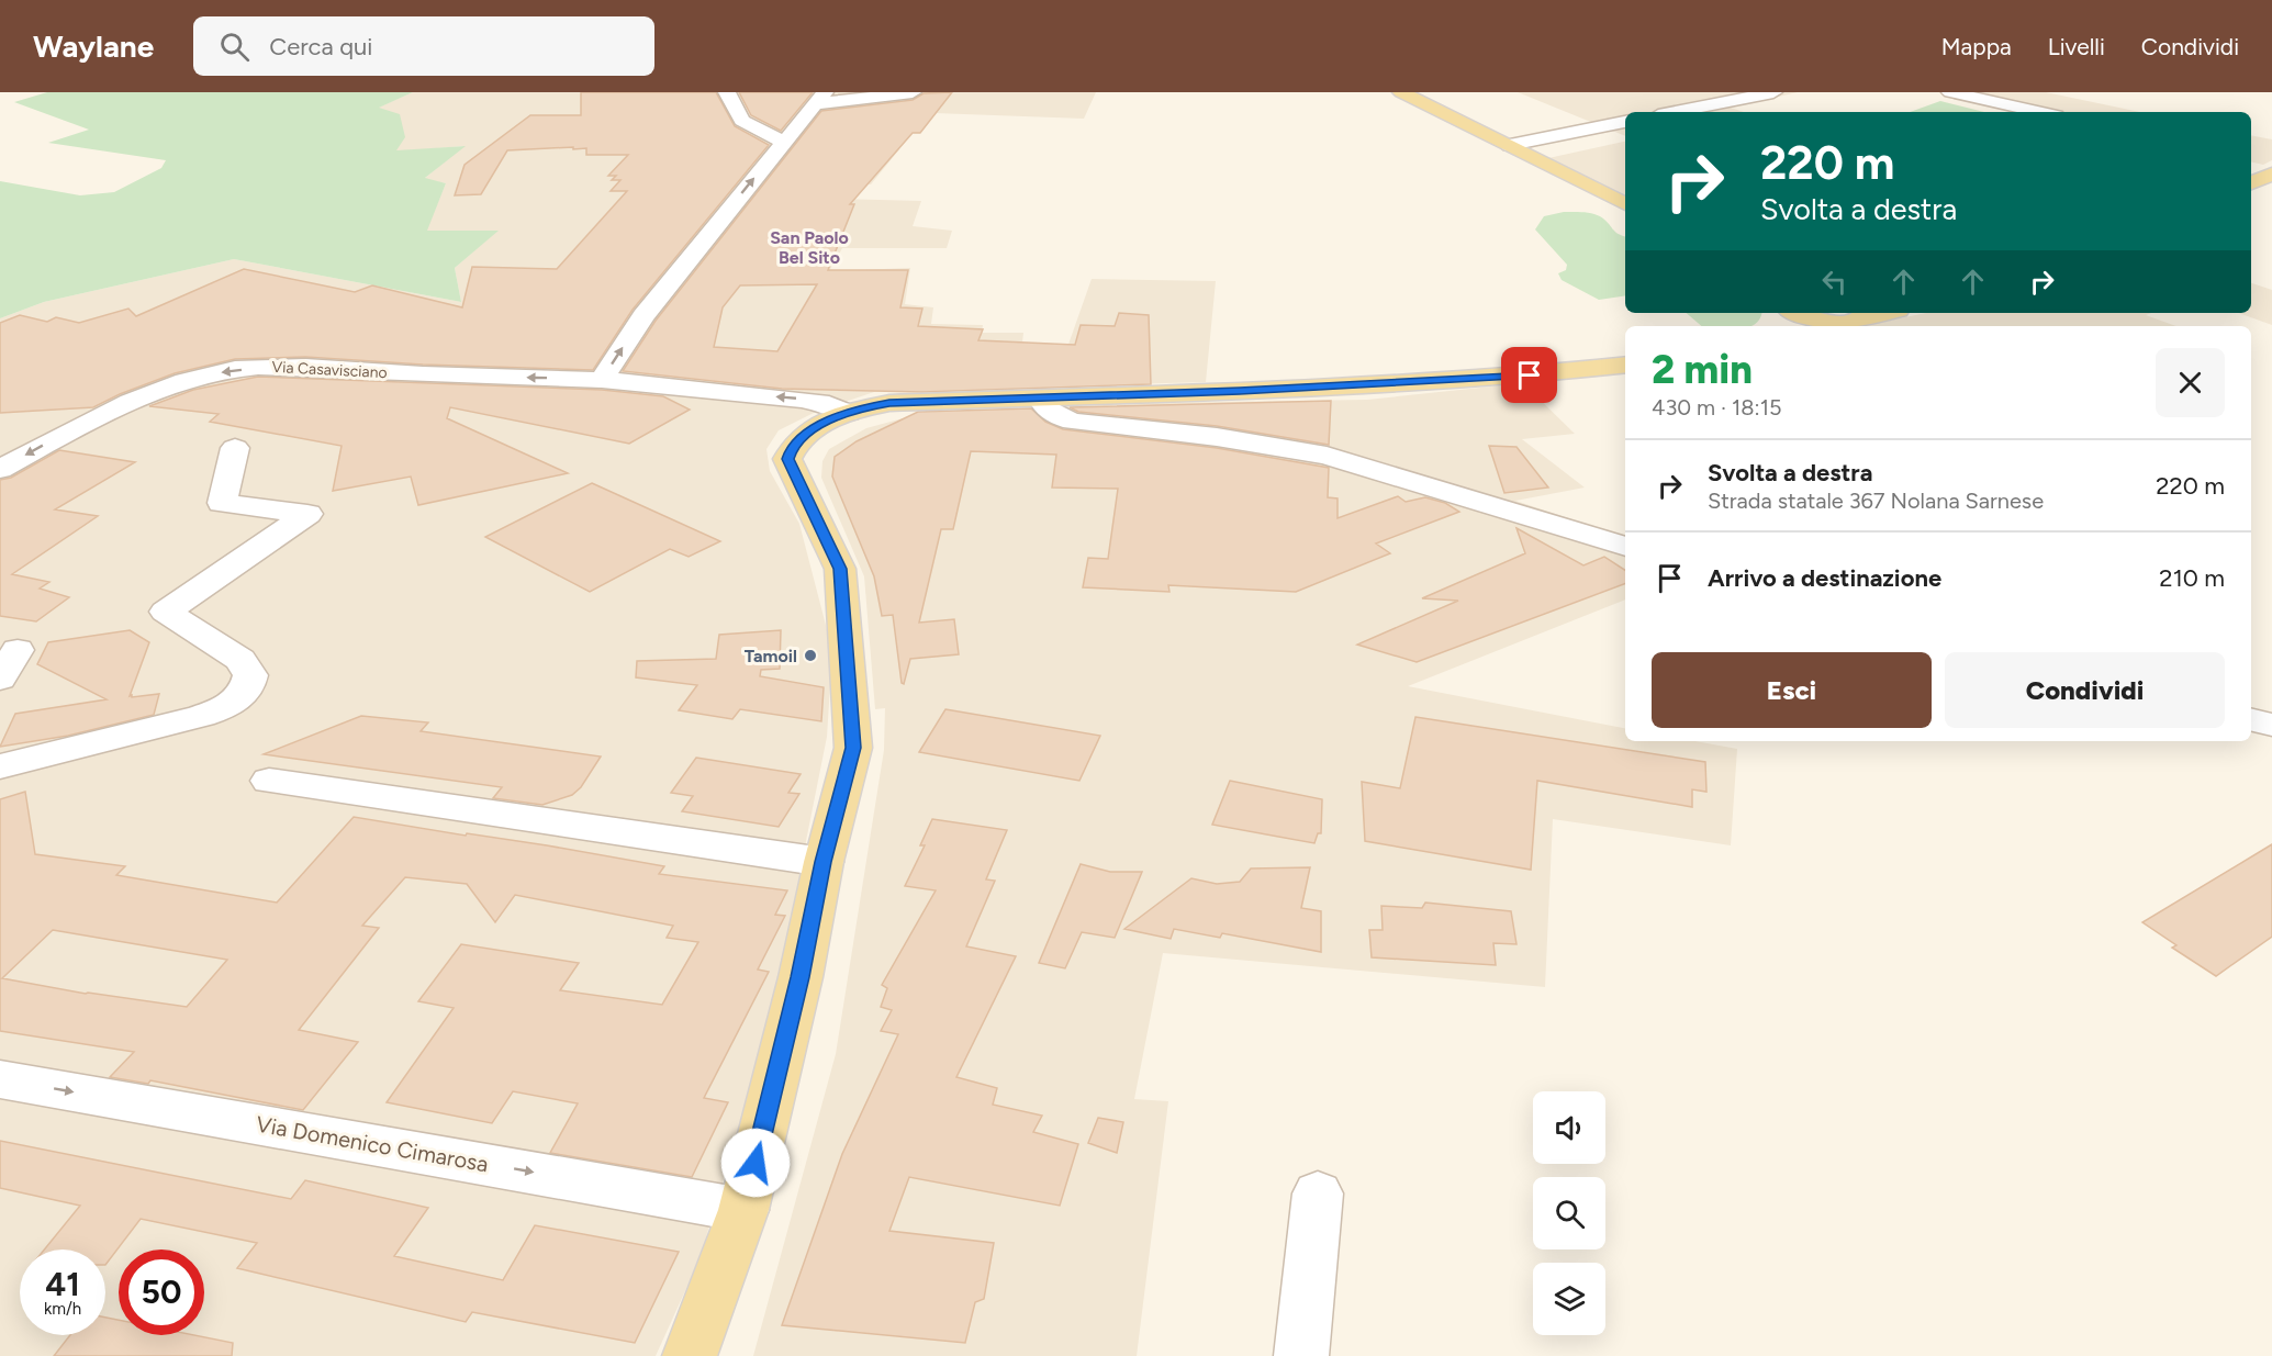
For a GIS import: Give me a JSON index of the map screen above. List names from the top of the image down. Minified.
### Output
{"streets":{"street":["Via Casavisciano","Via Domenico Cimarosa"]},"one_way":["Via Casavisciano","Via Domenico Cimarosa"],"districts":["San Paolo Bel Sito"],"places":["Tamoil"],"page":{"header":"Waylane","search":"Cerca qui","nav":["Mappa","Livelli","Condividi"],"turn":["220 m","Svolta a destra"],"heading":["2 min","430 m · 18:15"],"list":[{"name":"Svolta a destra","note":"Strada statale 367 Nolana Sarnese","value":"220 m"},{"name":"Arrivo a destinazione","value":"210 m"}],"buttons":["Esci","Condividi"],"speed":"41 km/h","limit":"50"}}
